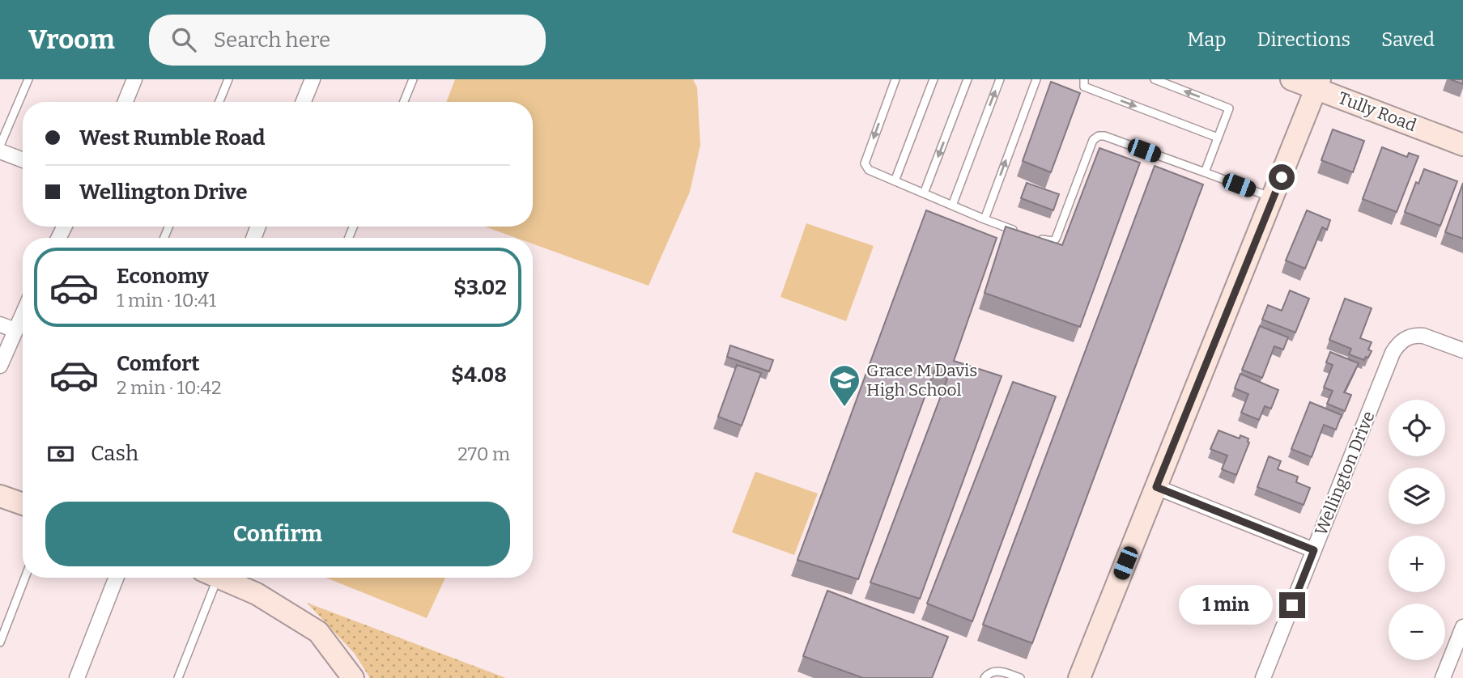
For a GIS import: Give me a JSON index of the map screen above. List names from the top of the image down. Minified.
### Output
{"streets":{"street":["Tully Road","Wellington Drive"]},"places":{"school or university":["Grace M Davis High School"]},"page":{"header":"Vroom","search":"Search here","nav":["Map","Directions","Saved"],"banner":["West Rumble Road","Wellington Drive"],"list":[{"name":"Economy","note":"1 min · 10:41","value":"$3.02"},{"name":"Comfort","note":"2 min · 10:42","value":"$4.08"}],"map_buttons":["+","−"],"pay":["Cash","270 m"],"buttons":"Confirm","bubble":"1 min"}}
